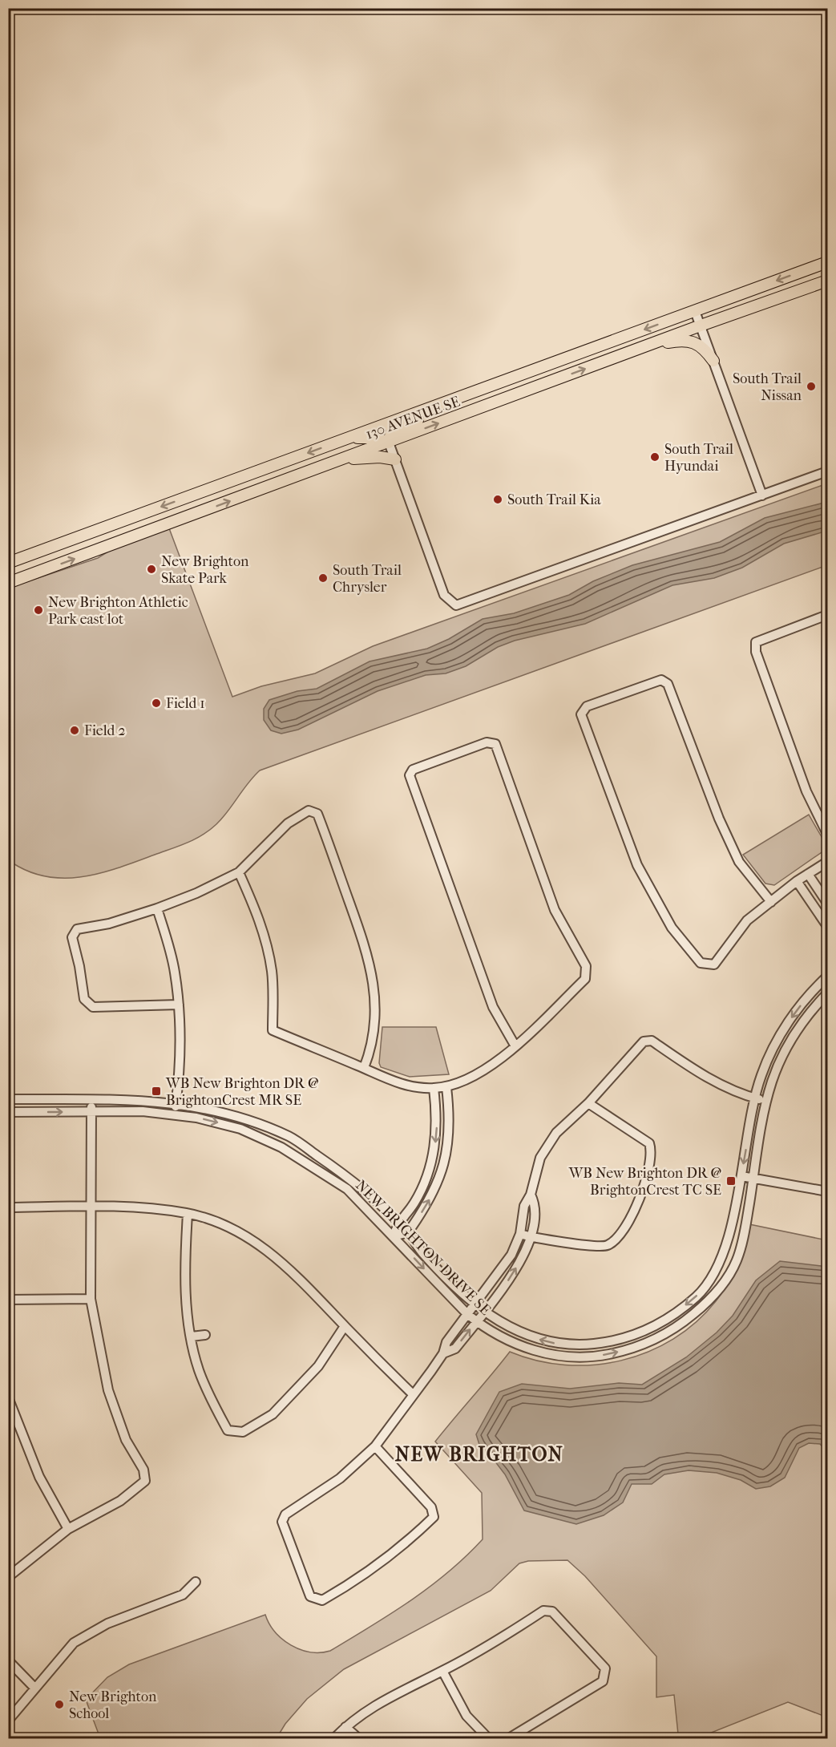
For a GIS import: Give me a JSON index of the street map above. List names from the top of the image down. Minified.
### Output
{"streets":{"main road":["130 AVENUE SE"],"street":["NEW BRIGHTON DRIVE SE"]},"districts":["NEW BRIGHTON"],"places":{"other":["South Trail Nissan","South Trail Hyundai","South Trail Kia","New Brighton Skate Park","South Trail Chrysler","New Brighton Athletic Park east lot","Field 1","Field 2","New Brighton School"],"transit":["WB New Brighton DR @ BrightonCrest MR SE","WB New Brighton DR @ BrightonCrest TC SE"]}}
